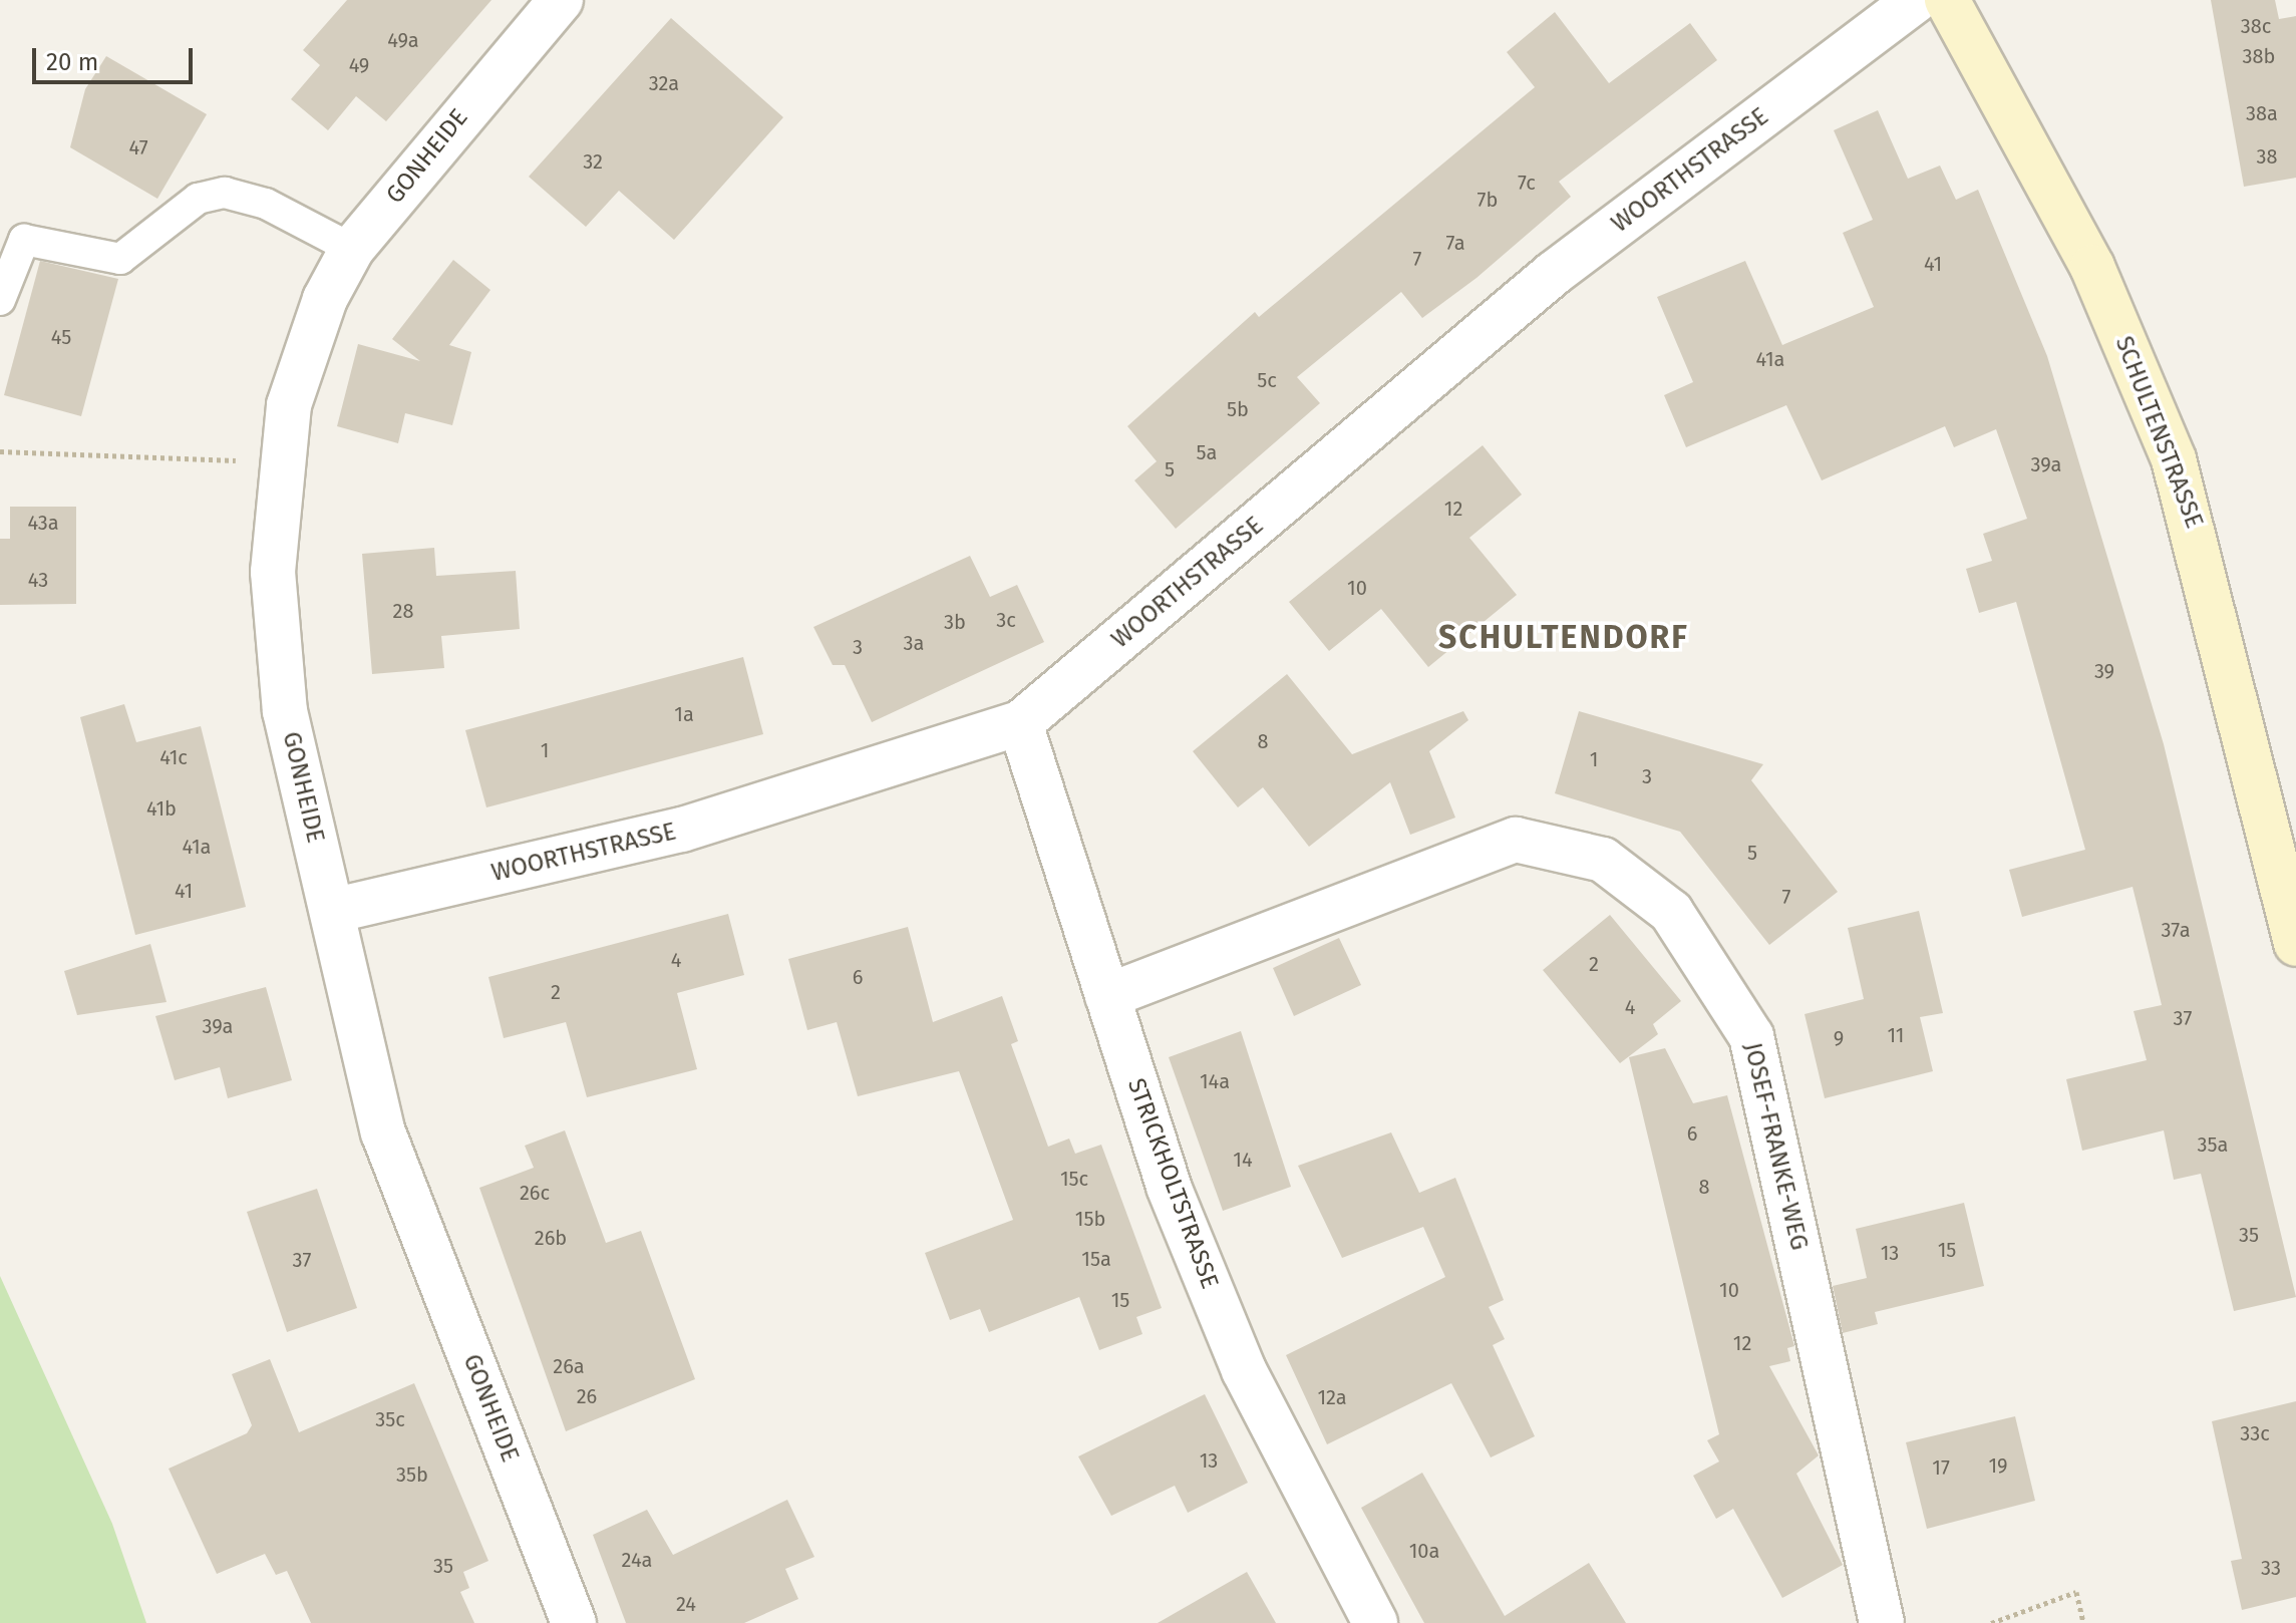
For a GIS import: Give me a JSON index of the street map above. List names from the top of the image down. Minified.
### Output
{"streets":{"main road":["SCHULTENSTRASSE"],"street":["GONHEIDE","WOORTHSTRASSE","JOSEF-FRANKE-WEG","STRICKHOLTSTRASSE"]},"crossings":[["GONHEIDE","WOORTHSTRASSE"],["WOORTHSTRASSE","STRICKHOLTSTRASSE"],["JOSEF-FRANKE-WEG","STRICKHOLTSTRASSE"]],"districts":["SCHULTENDORF"],"house_numbers":["38c","49a","38b","49","32a","38a","47","38","32","7c","7b","7a","7","41","45","41a","5c","5b","5a","39a","5","12","43a","43","10","28","3c","3b","3a","3","39","1a","8","1","41c","1","3","41b","41a","5","41","7","37a","4","2","6","2","4","37","39a","11","9","14a","6","35a","14","15c","8","26c","15b","35","26b","15","13","15a","37","10","15","12","26a","26","12a","35c","33c","13","19","17","35b","10a","24a","35","33","24"],"scale_bar":"20 m"}
